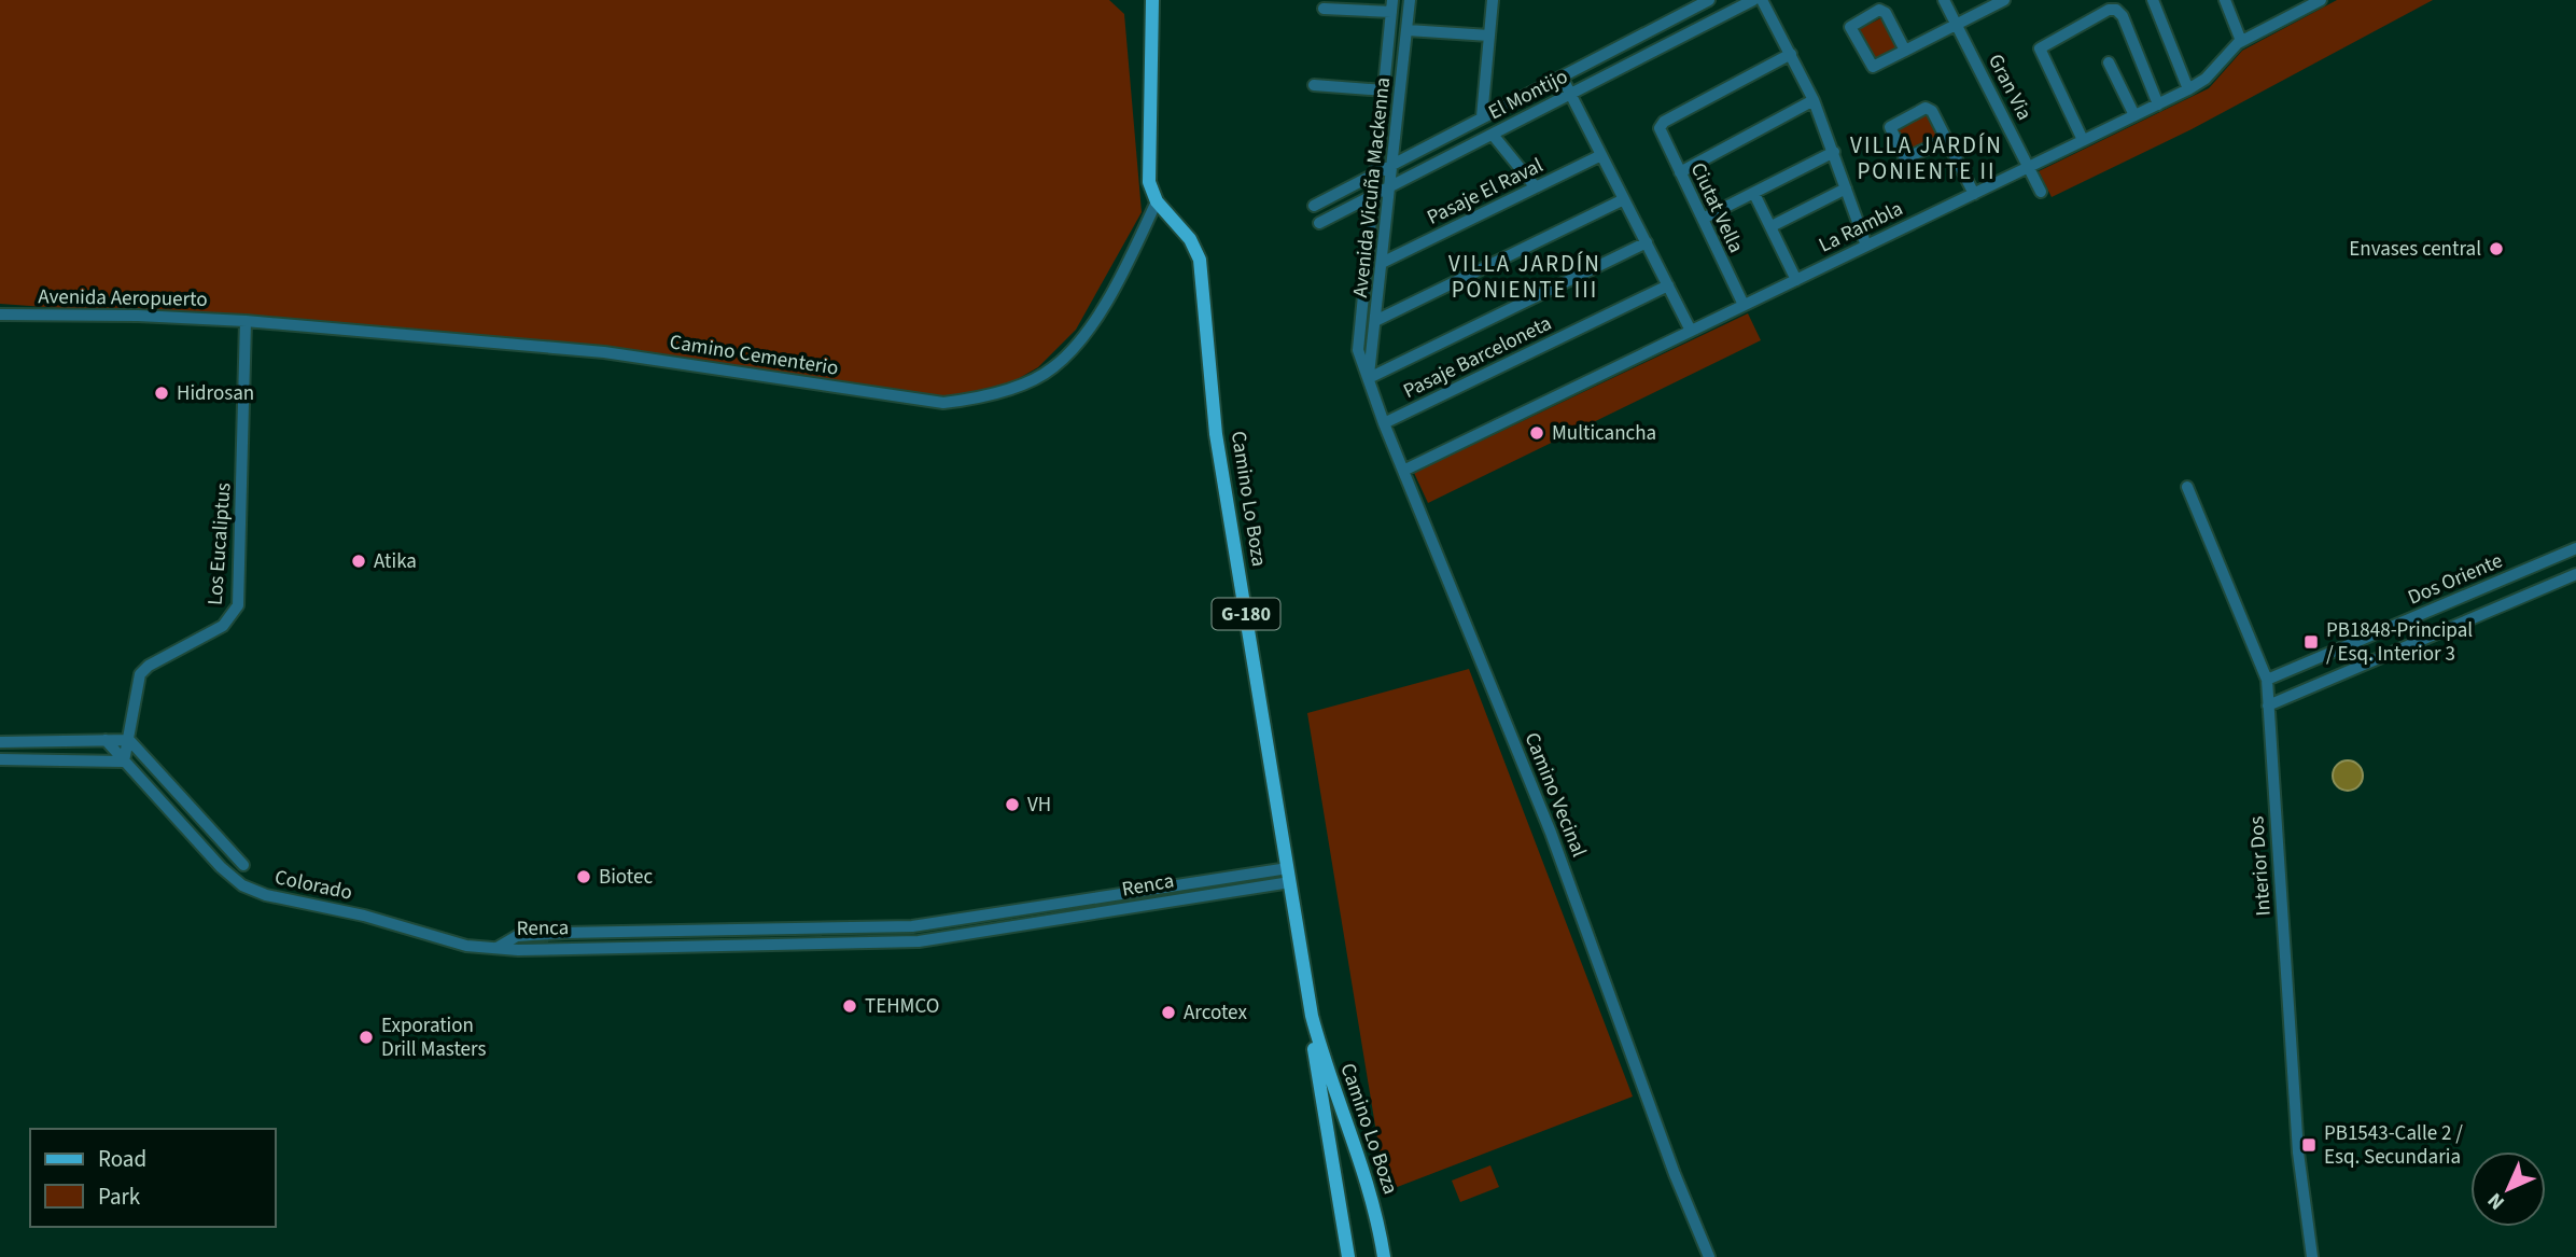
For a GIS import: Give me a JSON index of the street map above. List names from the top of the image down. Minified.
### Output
{"streets":{"main road":["Camino Lo Boza","G-180"],"street":["Gran Via","El Montijo","Avenida Vicuña Mackenna","Pasaje El Raval","Ciutat Vella","La Rambla","Avenida Aeropuerto","Camino Cementerio","Pasaje Barceloneta","Los Eucaliptus","Dos Oriente","Camino Vecinal","Interior Dos","Colorado","Renca"]},"crossings":[["Gran Via","La Rambla"],["El Montijo","Avenida Vicuña Mackenna"],["Avenida Vicuña Mackenna","Pasaje El Raval"],["Avenida Vicuña Mackenna","Camino Vecinal"],["Ciutat Vella","La Rambla"],["La Rambla","Camino Vecinal"],["Avenida Aeropuerto","Camino Cementerio"],["Avenida Aeropuerto","Los Eucaliptus"],["Camino Cementerio","Camino Lo Boza"],["Camino Cementerio","Los Eucaliptus"],["Pasaje Barceloneta","Camino Vecinal"],["Camino Lo Boza","Renca"],["Los Eucaliptus","Colorado"],["Dos Oriente","Interior Dos"],["Colorado","Renca"]],"districts":["VILLA JARDÍN PONIENTE II","VILLA JARDÍN PONIENTE III"],"places":{"other":["Envases central","Hidrosan","Multicancha","Atika","VH","Biotec","TEHMCO","Arcotex","Exporation Drill Masters"],"transit":["PB1848-Principal / Esq. Interior 3","PB1543-Calle 2 / Esq. Secundaria"]},"legend":["Road","Park"],"north":"bottom left"}
